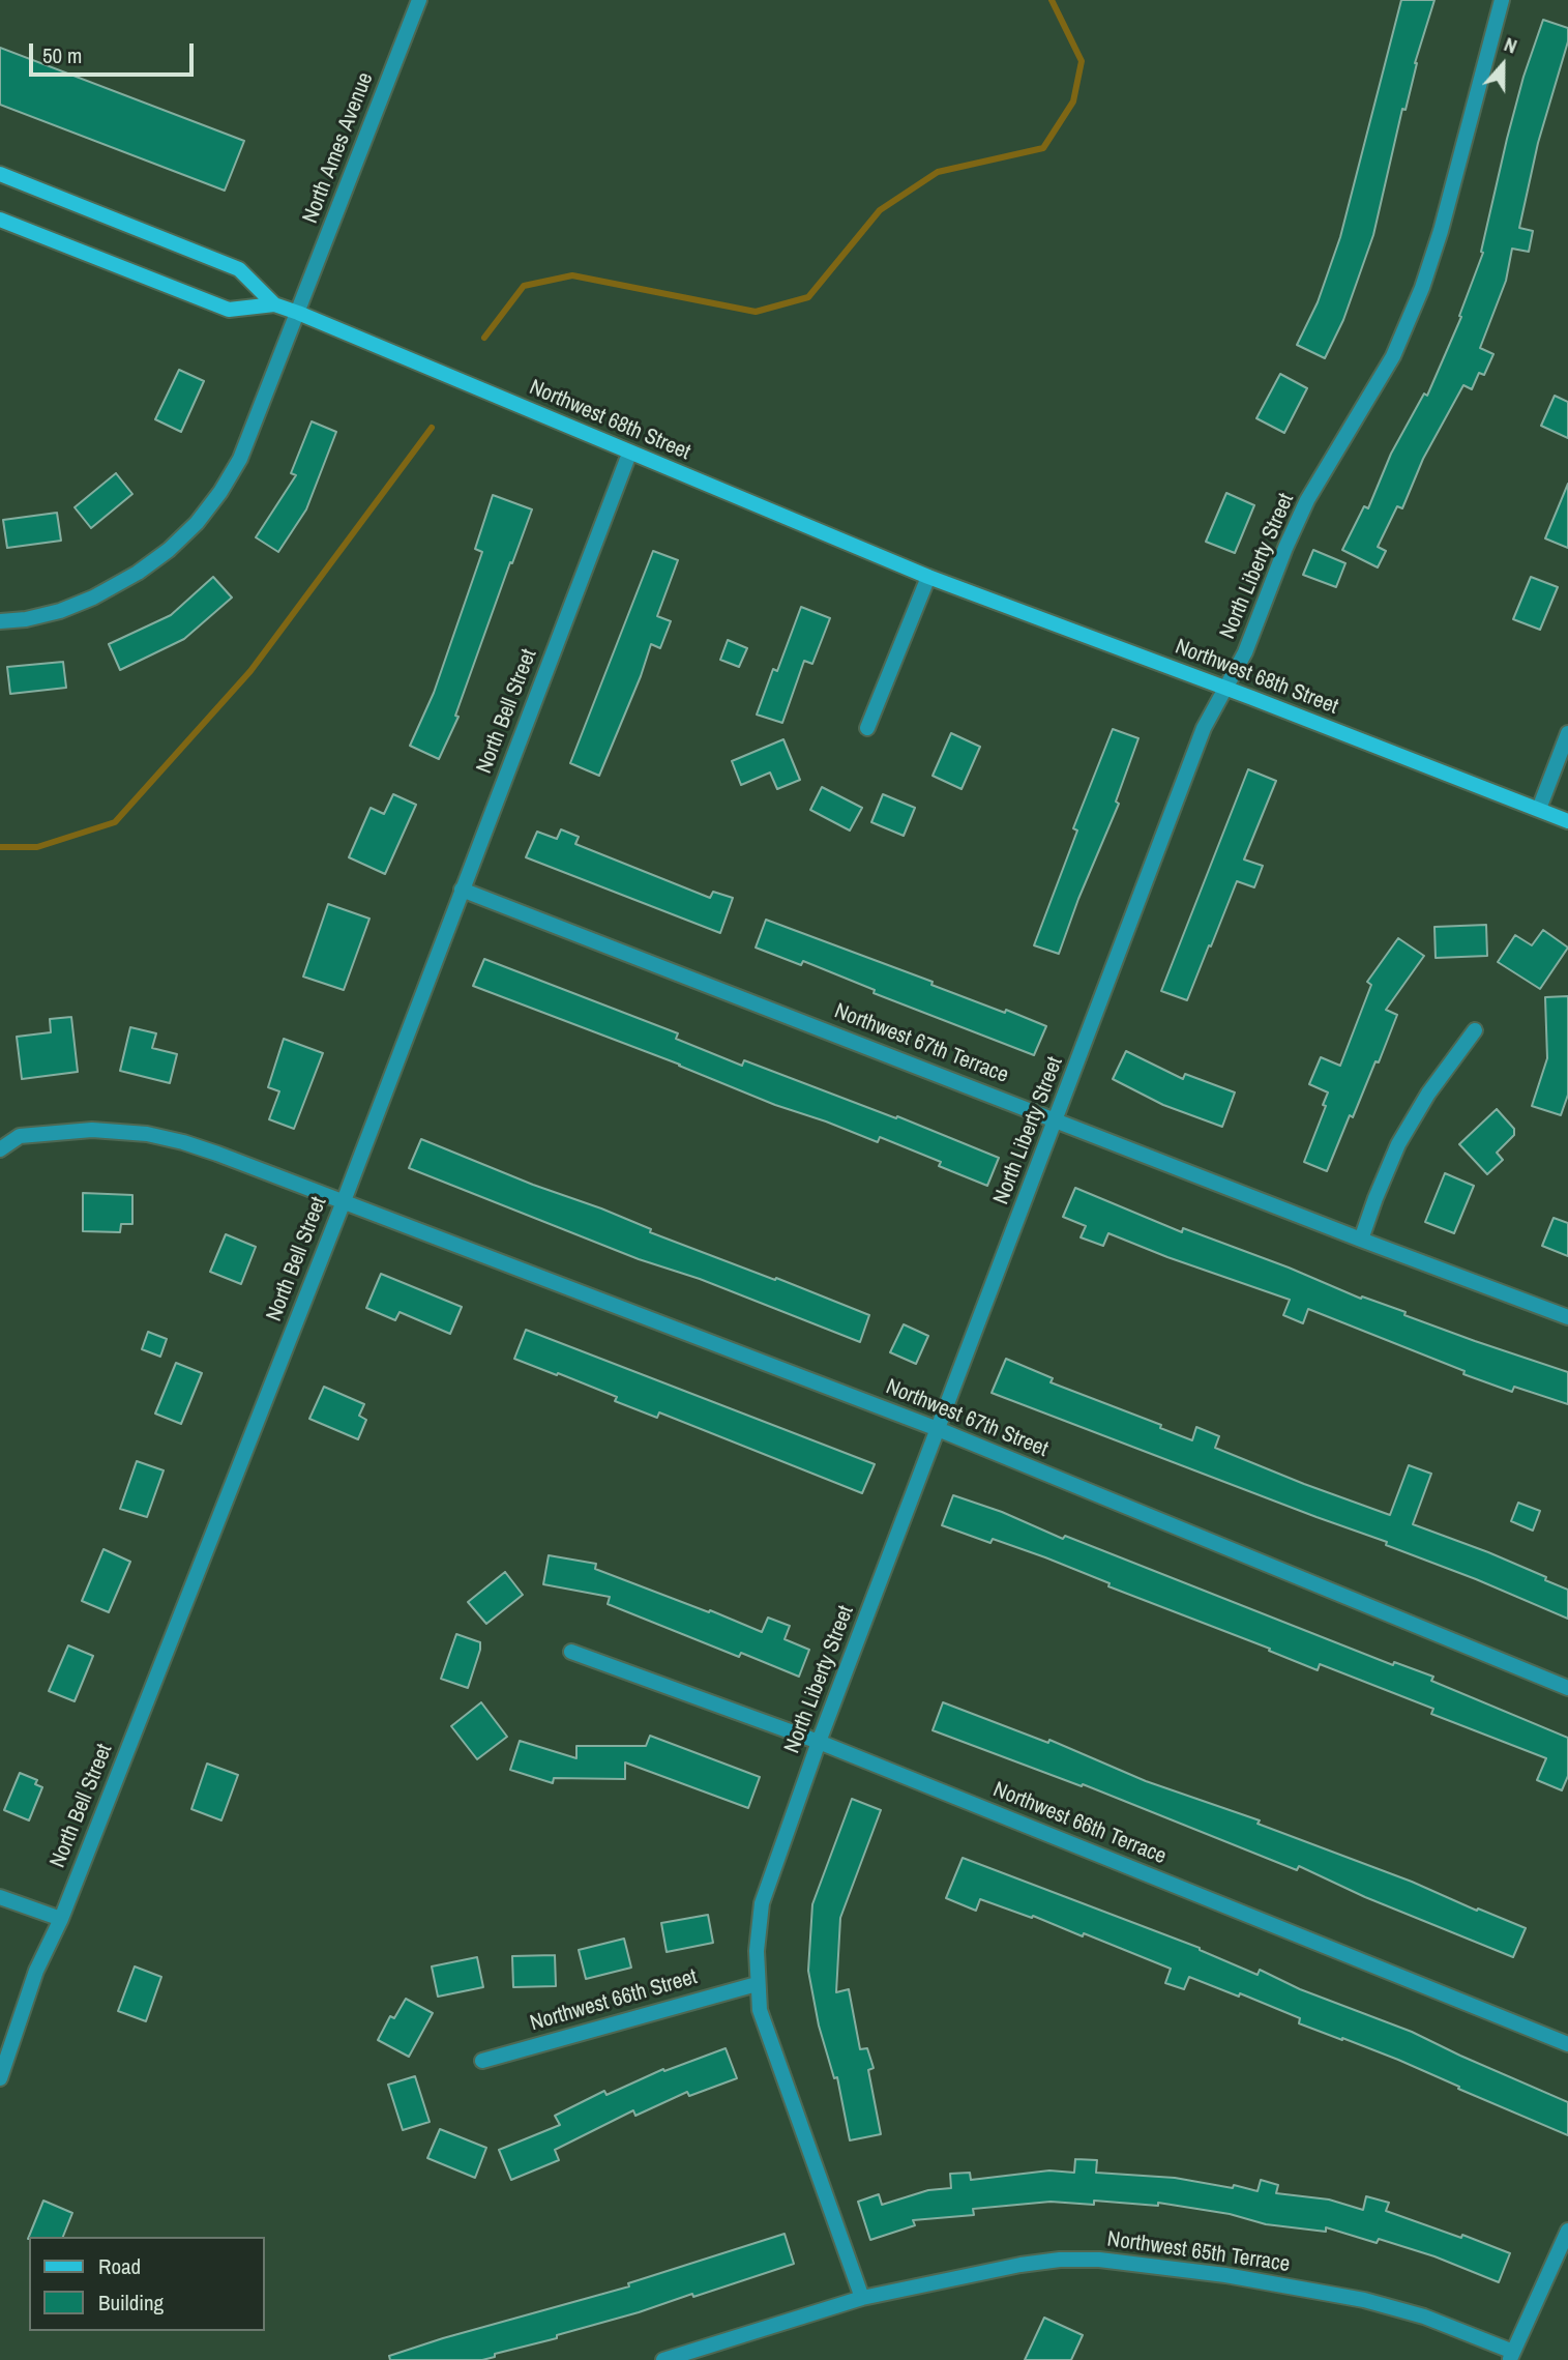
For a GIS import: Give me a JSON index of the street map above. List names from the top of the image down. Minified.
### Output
{"streets":{"main road":["Northwest 68th Street"],"street":["North Ames Avenue","North Liberty Street","North Bell Street","Northwest 67th Terrace","Northwest 67th Street","Northwest 66th Terrace","Northwest 66th Street","Northwest 65th Terrace"]},"crossings":[["North Ames Avenue","Northwest 68th Street"],["Northwest 68th Street","North Liberty Street"],["Northwest 68th Street","North Bell Street"],["North Liberty Street","Northwest 67th Terrace"],["North Liberty Street","Northwest 67th Street"],["North Liberty Street","Northwest 66th Terrace"],["North Liberty Street","Northwest 66th Street"],["North Liberty Street","Northwest 65th Terrace"],["North Bell Street","Northwest 67th Terrace"],["North Bell Street","Northwest 67th Street"]],"legend":["Road","Building"],"scale_bar":"50 m","north":"top"}
